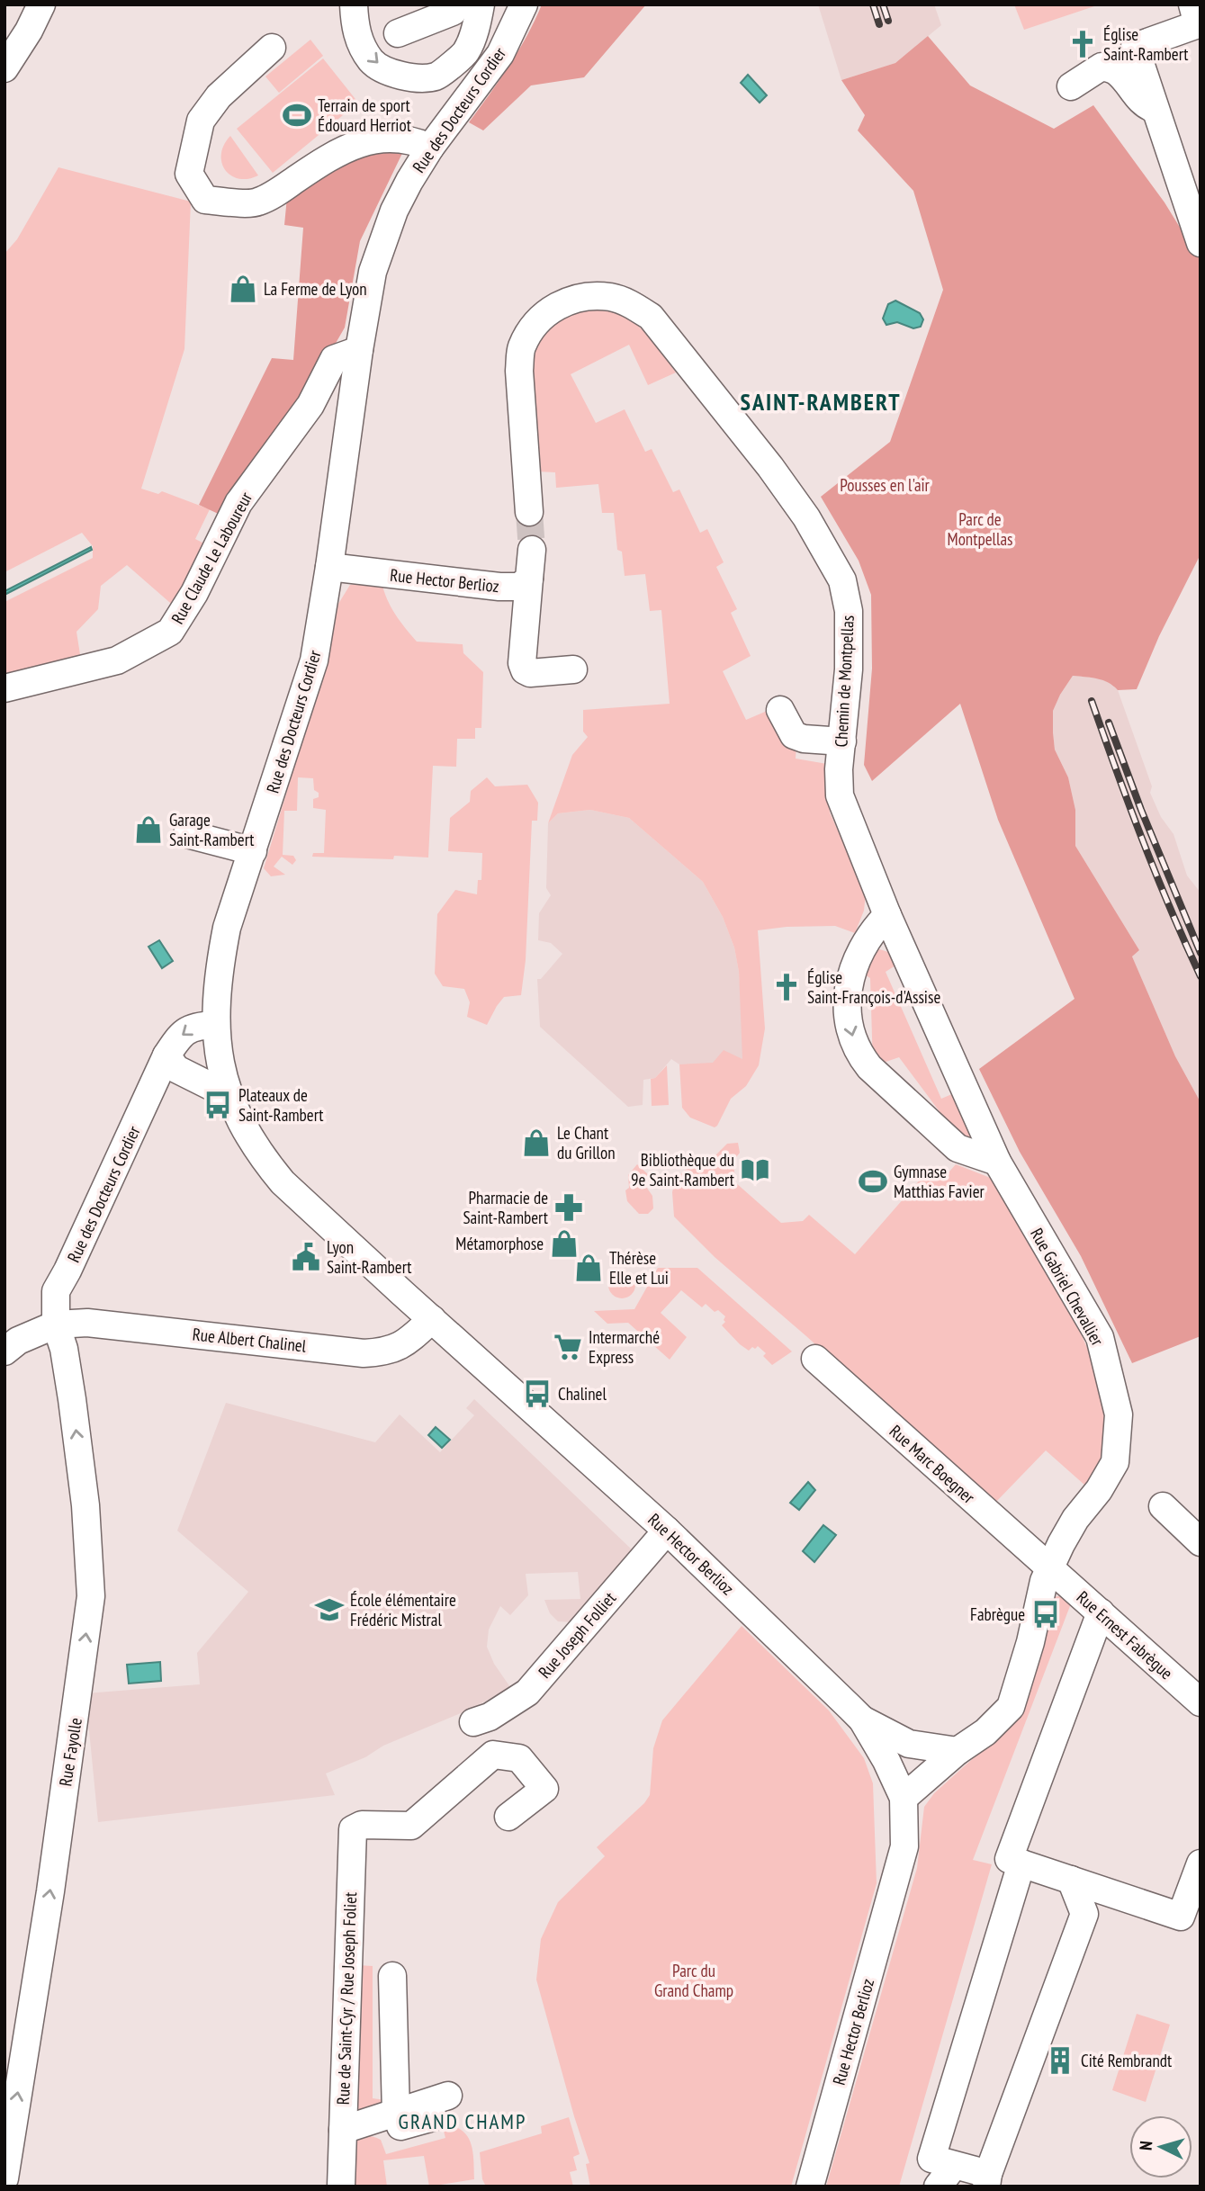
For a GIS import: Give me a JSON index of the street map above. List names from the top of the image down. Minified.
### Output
{"streets":{"street":["Rue des Docteurs Cordier","Rue Claude Le Laboureur","Rue Hector Berlioz","Chemin de Montpellas","Rue Gabriel Chevallier","Rue Albert Chalinel","Rue Marc Boegner","Rue Joseph Folliet","Rue Ernest Fabrègue","Rue Fayolle","Rue de Saint-Cyr / Rue Joseph Foliet"]},"crossings":[["Rue des Docteurs Cordier","Rue Claude Le Laboureur"],["Rue des Docteurs Cordier","Rue Hector Berlioz"],["Rue des Docteurs Cordier","Rue Albert Chalinel"],["Rue des Docteurs Cordier","Rue Fayolle"],["Rue Hector Berlioz","Rue Gabriel Chevallier"],["Rue Hector Berlioz","Rue Albert Chalinel"],["Rue Hector Berlioz","Rue Joseph Folliet"],["Chemin de Montpellas","Rue Gabriel Chevallier"],["Rue Gabriel Chevallier","Rue Marc Boegner"],["Rue Gabriel Chevallier","Rue Ernest Fabrègue"],["Rue Albert Chalinel","Rue Fayolle"],["Rue Marc Boegner","Rue Ernest Fabrègue"]],"one_way":["Rue Fayolle"],"districts":["SAINT-RAMBERT","GRAND CHAMP"],"parks":["Pousses en l'air","Parc de Montpellas","Parc du Grand Champ"],"places":{"church":["Église Saint-Rambert","Église Saint-François-d'Assise"],"sports":["Terrain de sport Édouard Herriot","Gymnase Matthias Favier"],"shop":["La Ferme de Lyon","Garage Saint-Rambert","Le Chant du Grillon","Métamorphose","Thérèse Elle et Lui"],"bus stop":["Plateaux de Saint-Rambert","Chalinel","Fabrègue"],"library":["Bibliothèque du 9e Saint-Rambert"],"pharmacy":["Pharmacie de Saint-Rambert"],"public building":["Lyon Saint-Rambert"],"supermarket":["Intermarché Express"],"school or university":["École élémentaire Frédéric Mistral"],"building":["Cité Rembrandt"]},"north":"left"}
